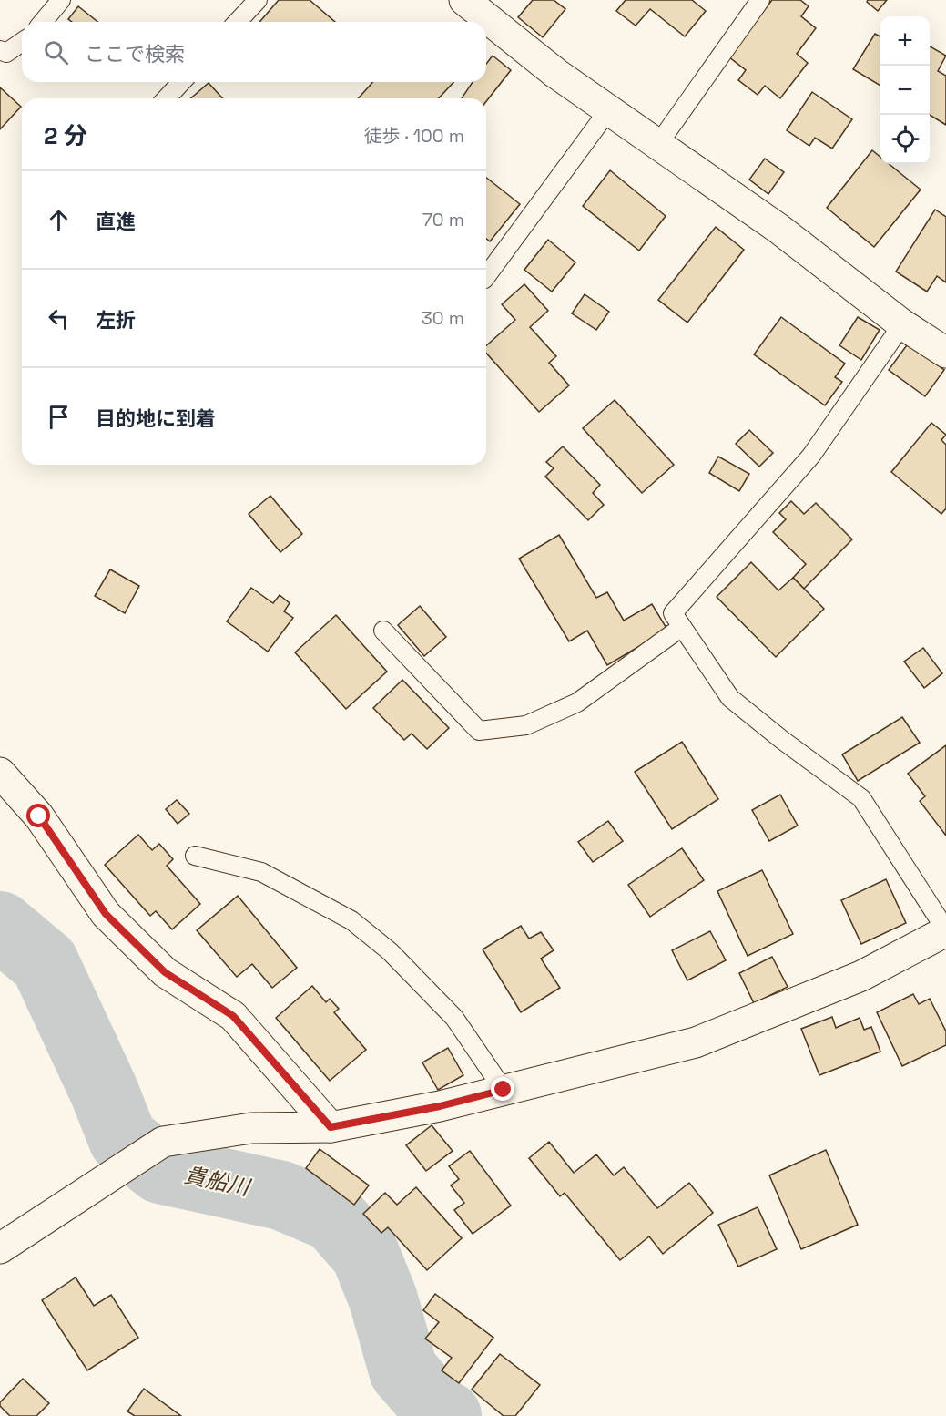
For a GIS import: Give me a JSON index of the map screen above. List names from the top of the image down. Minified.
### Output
{"water":["貴船川"],"page":{"map_buttons":["+","−"],"search":"ここで検索","heading":["2 分","徒歩 · 100 m"],"list":[["直進","70 m"],["左折","30 m"],"目的地に到着"]}}
